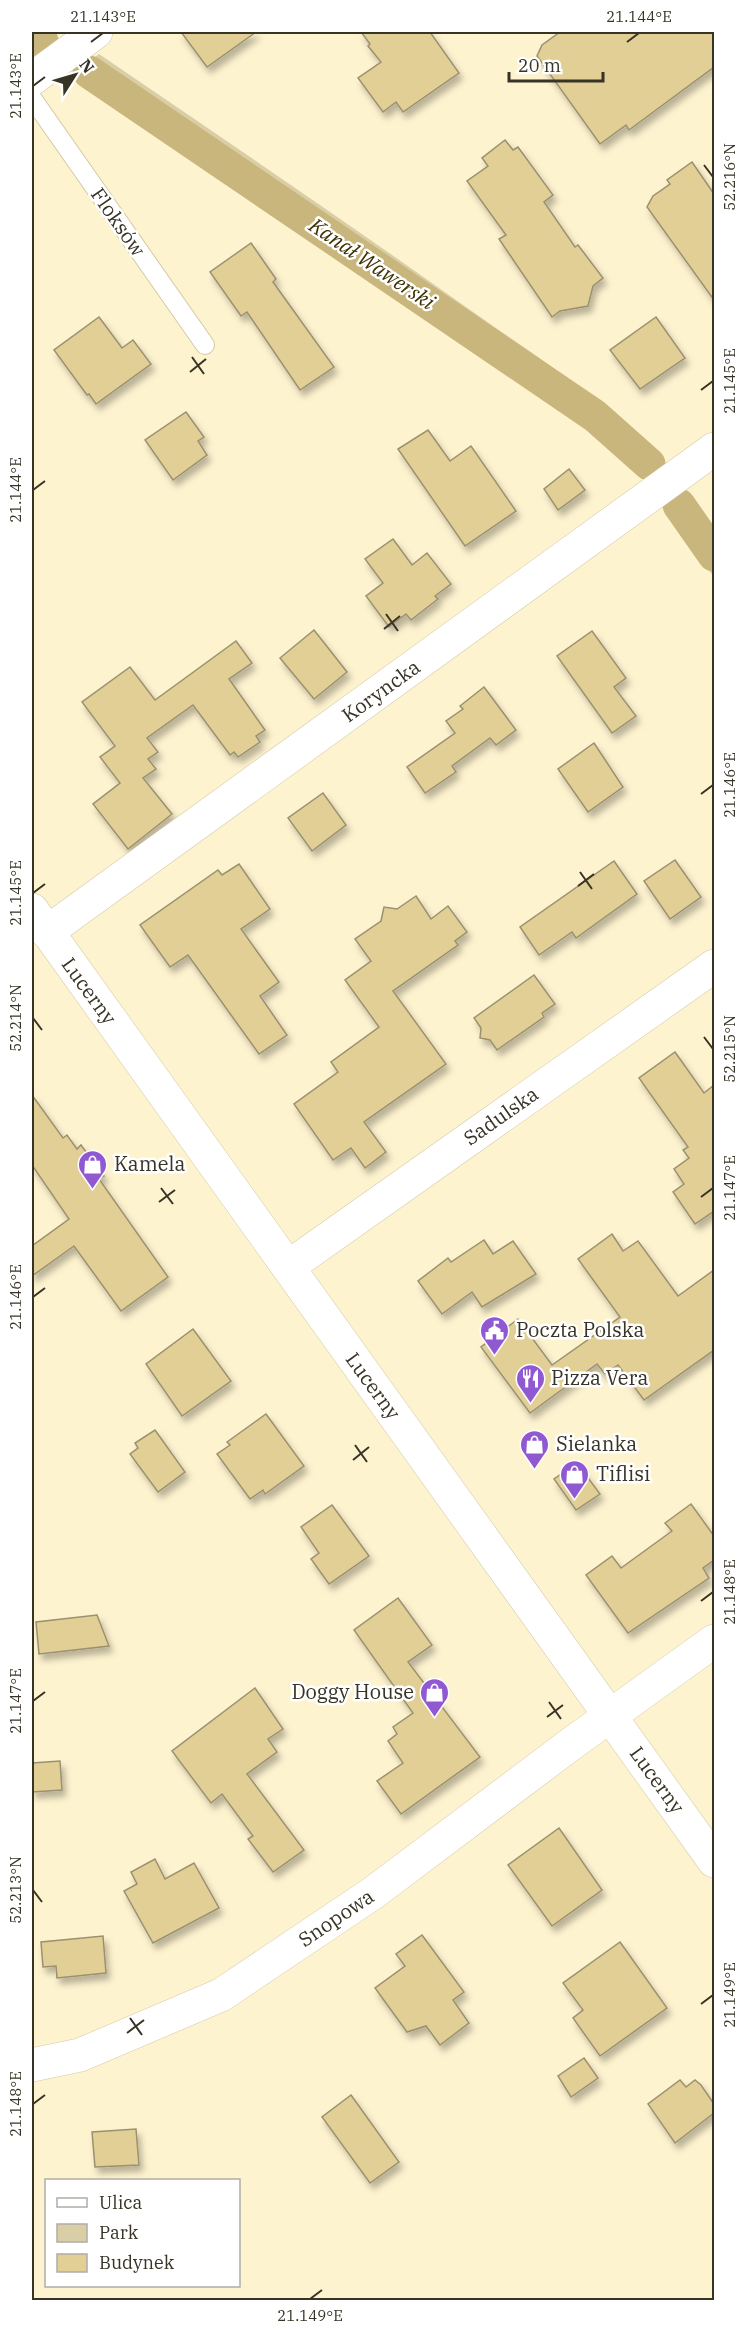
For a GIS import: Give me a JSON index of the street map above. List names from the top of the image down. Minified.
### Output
{"streets":{"street":["Koryncka","Lucerny","Sadulska","Snopowa"],"lane":["Floksów"]},"crossings":[["Koryncka","Lucerny"],["Lucerny","Sadulska"],["Lucerny","Snopowa"]],"water":["Kanał Wawerski"],"places":{"shop":["Kamela","Sielanka","Tiflisi","Doggy House"],"public building":["Poczta Polska"],"restaurant":["Pizza Vera"]},"legend":["Ulica","Park","Budynek"],"scale_bar":"20 m","north":"top right","coordinates":["21.143°E","21.144°E","52.216°N","21.145°E","21.146°E","52.214°N","52.215°N","21.147°E","21.148°E","52.213°N","21.149°E"]}
